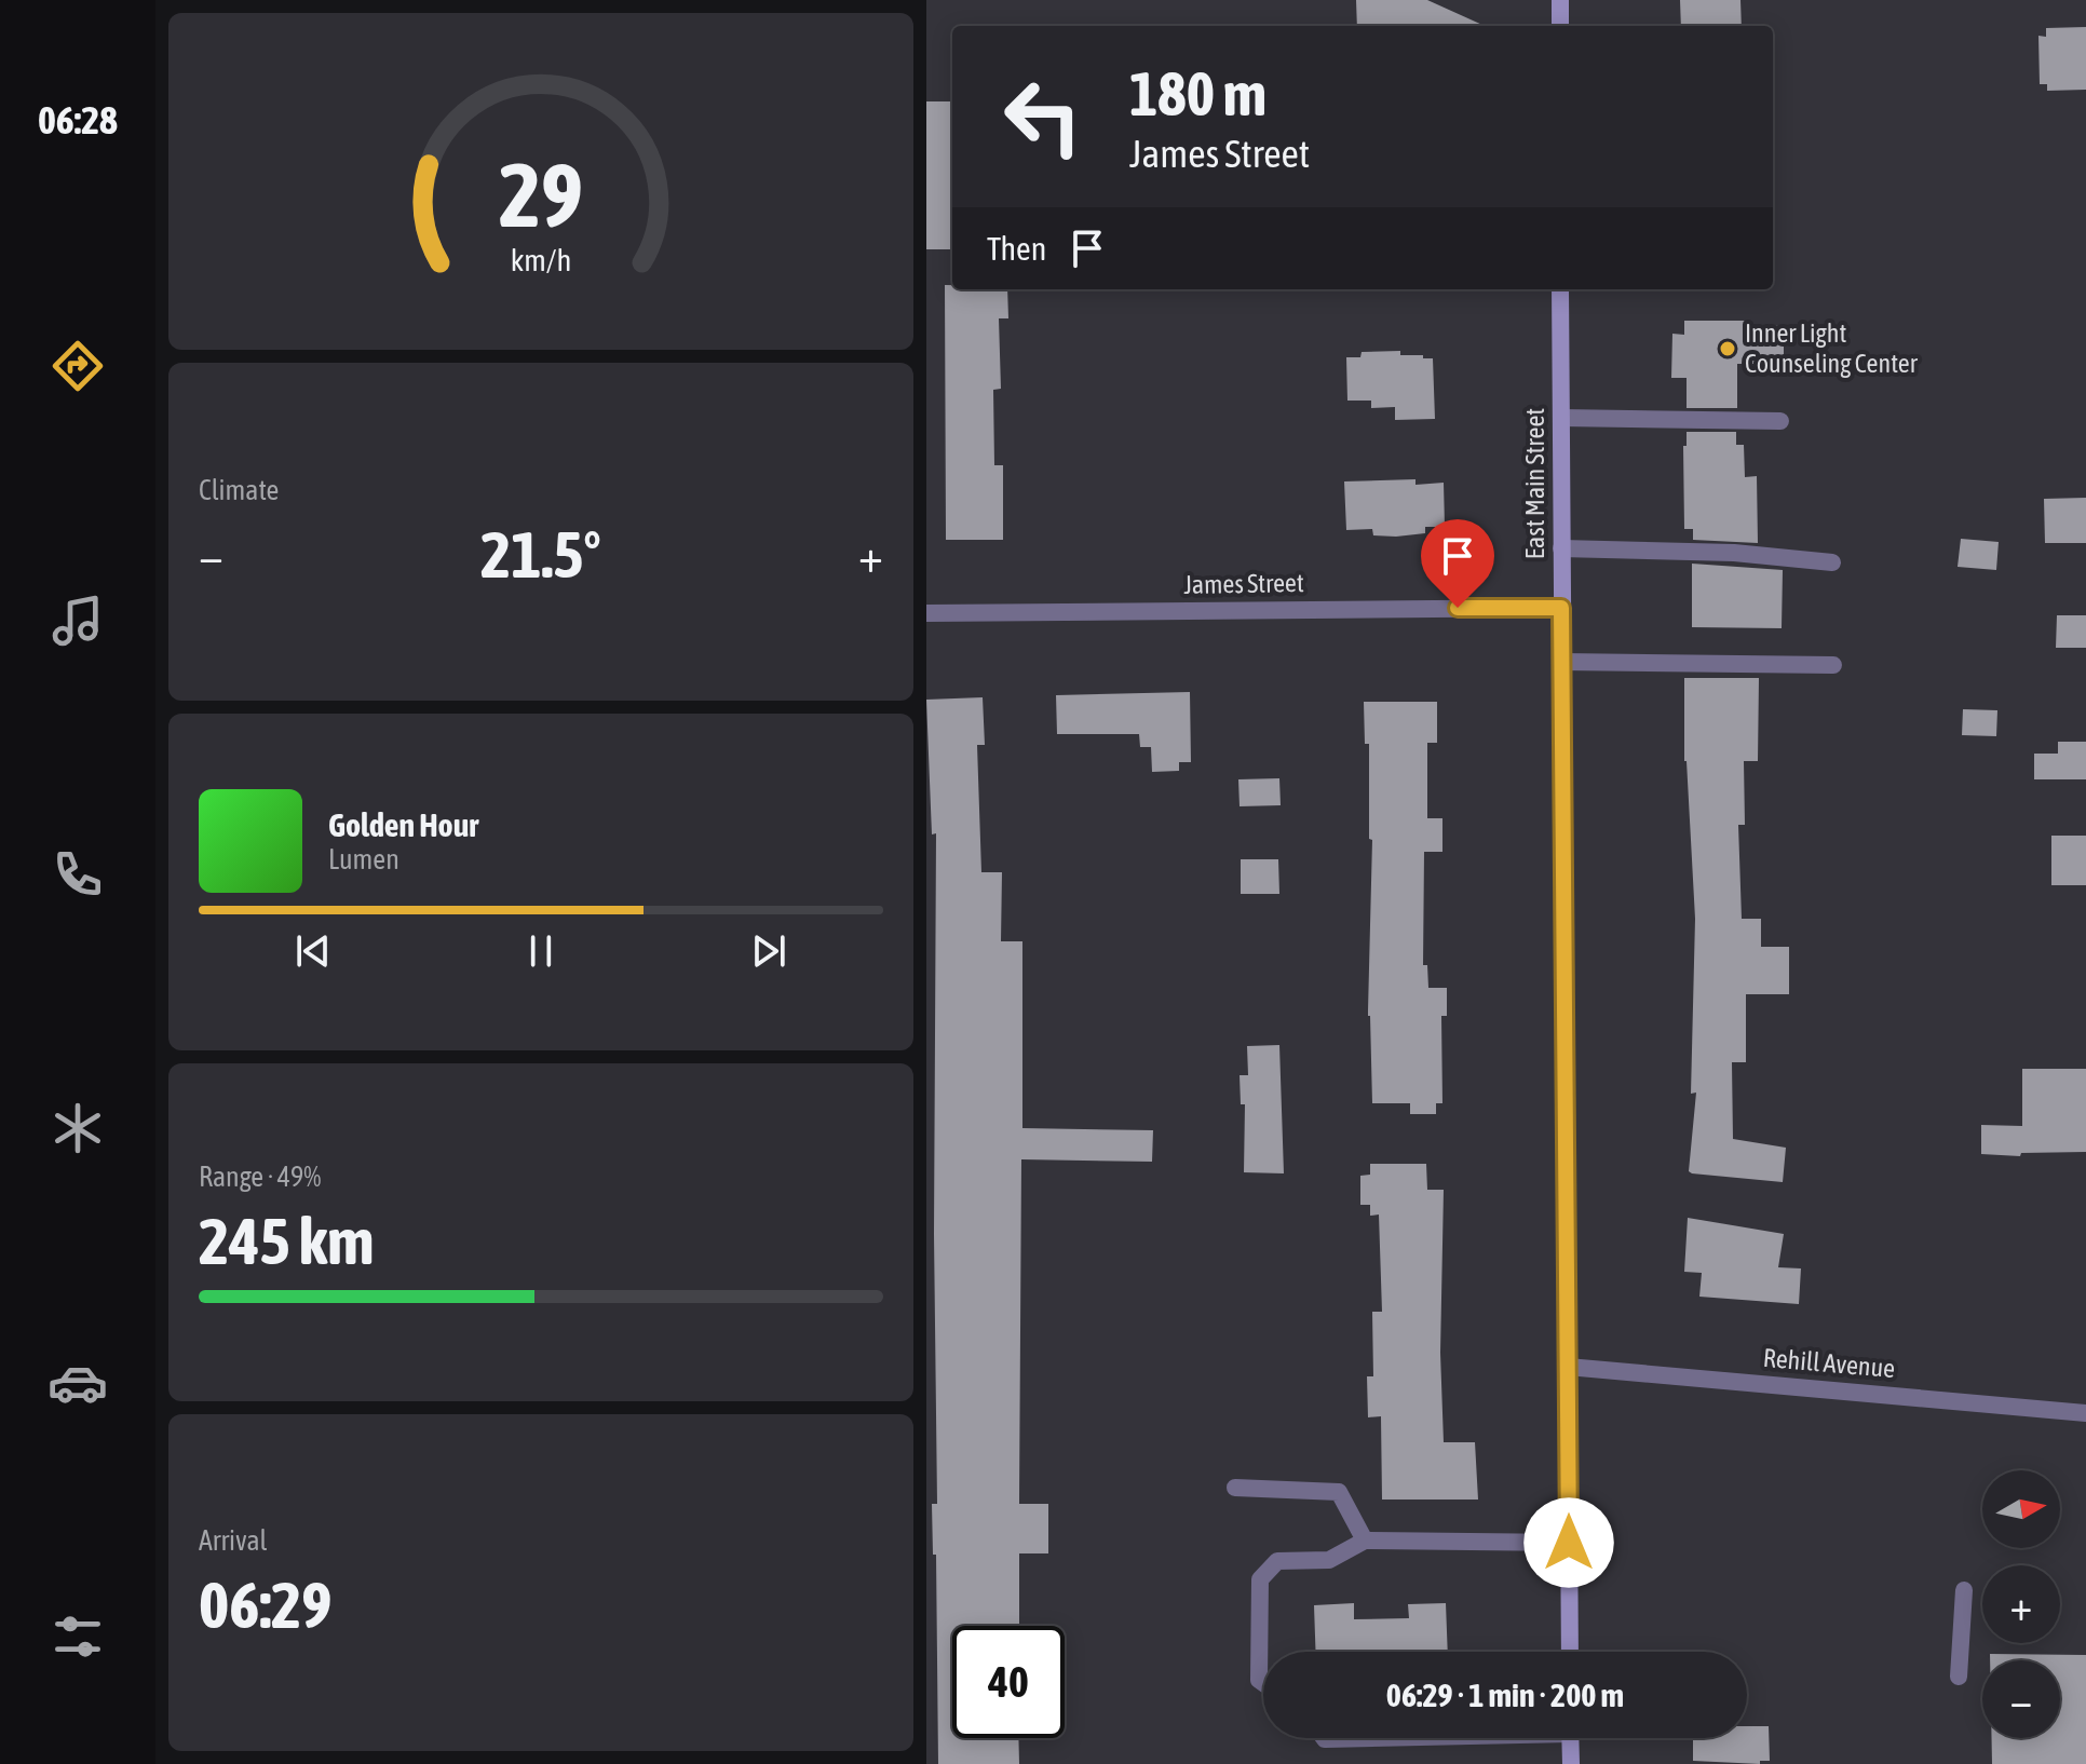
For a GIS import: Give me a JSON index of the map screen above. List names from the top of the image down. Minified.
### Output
{"streets":{"street":["East Main Street","James Street","Rehill Avenue"]},"crossings":[["East Main Street","James Street"],["East Main Street","Rehill Avenue"]],"places":["Inner Light Counseling Center"],"north":"right","page":{"tabs":"06:28","turn":["180 m","James Street"],"then":"Then","tile":["Climate",["Range · 49%","245 km"],["Arrival","06:29"]],"heat":["−","21.5°","+"],"song":["Golden Hour","Lumen"],"map_buttons":["+","−"],"limit":"40","trip":"06:29 · 1 min · 200 m","gauge":["29","km/h"]}}
